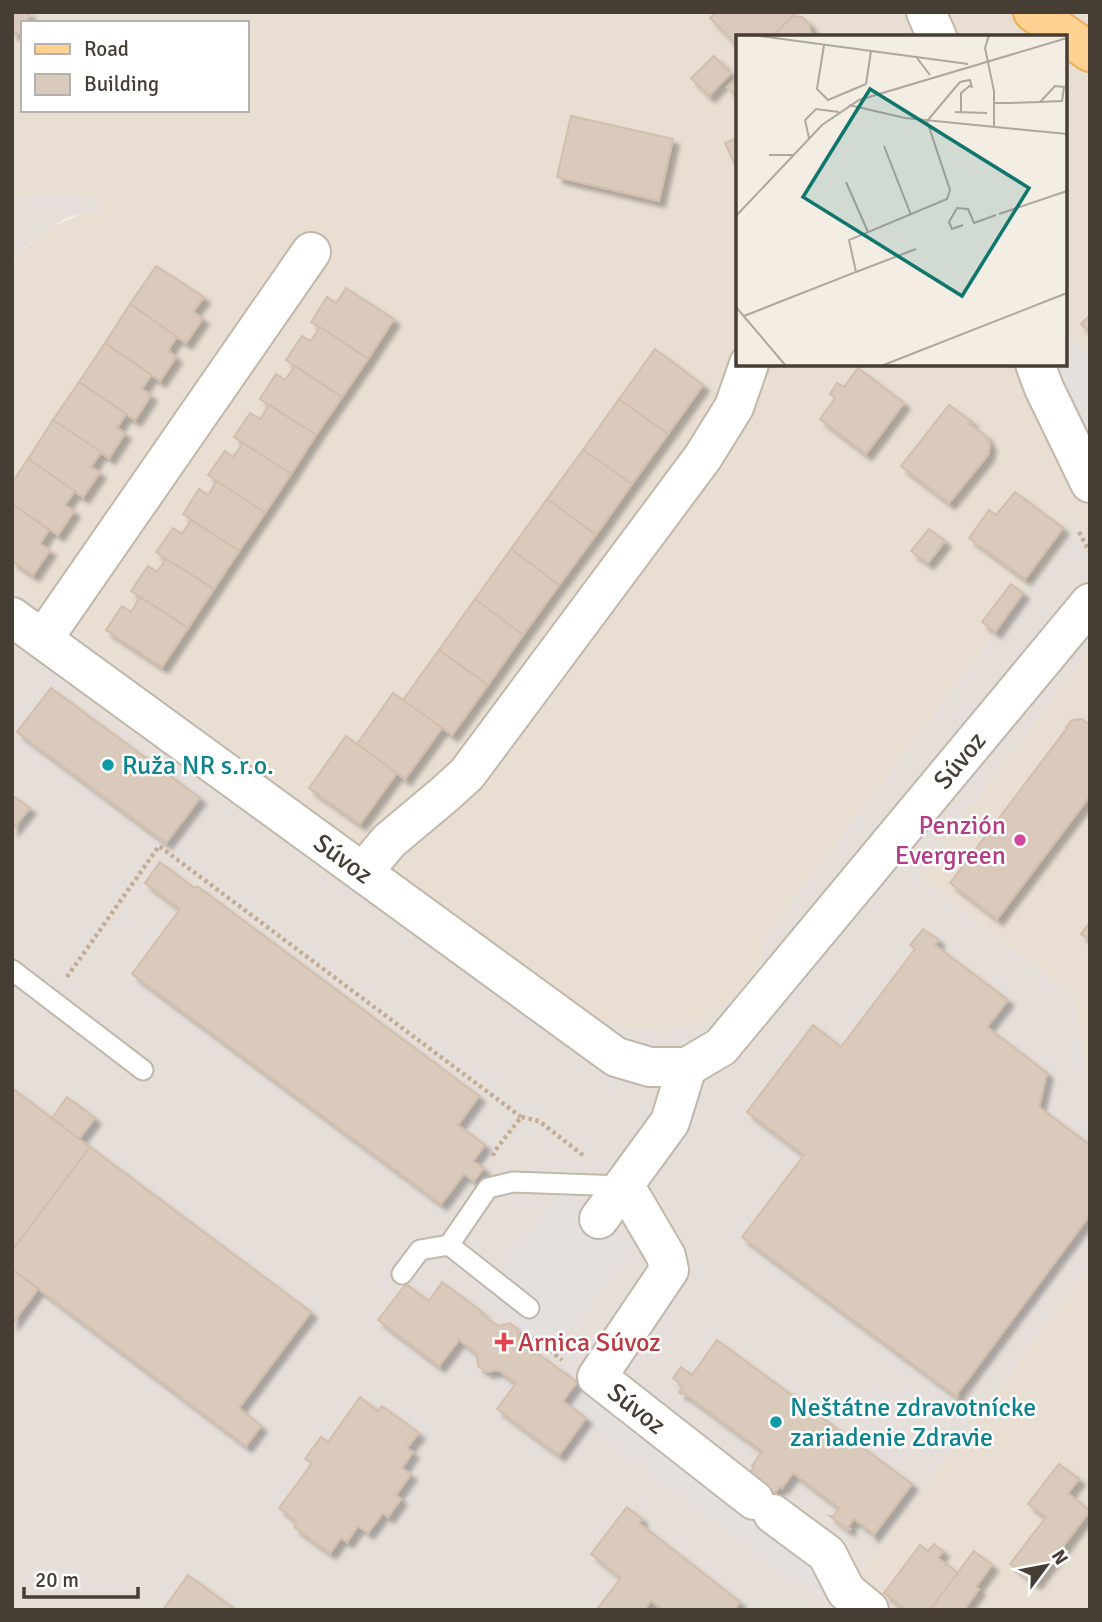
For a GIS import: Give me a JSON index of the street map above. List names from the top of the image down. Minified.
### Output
{"streets":{"street":["Súvoz"]},"places":{"other":["Ruža NR s.r.o.","Penzión Evergreen","Neštátne zdravotnícke zariadenie Zdravie"],"health":["Arnica Súvoz"]},"legend":["Road","Building"],"scale_bar":"20 m","north":"top right"}
